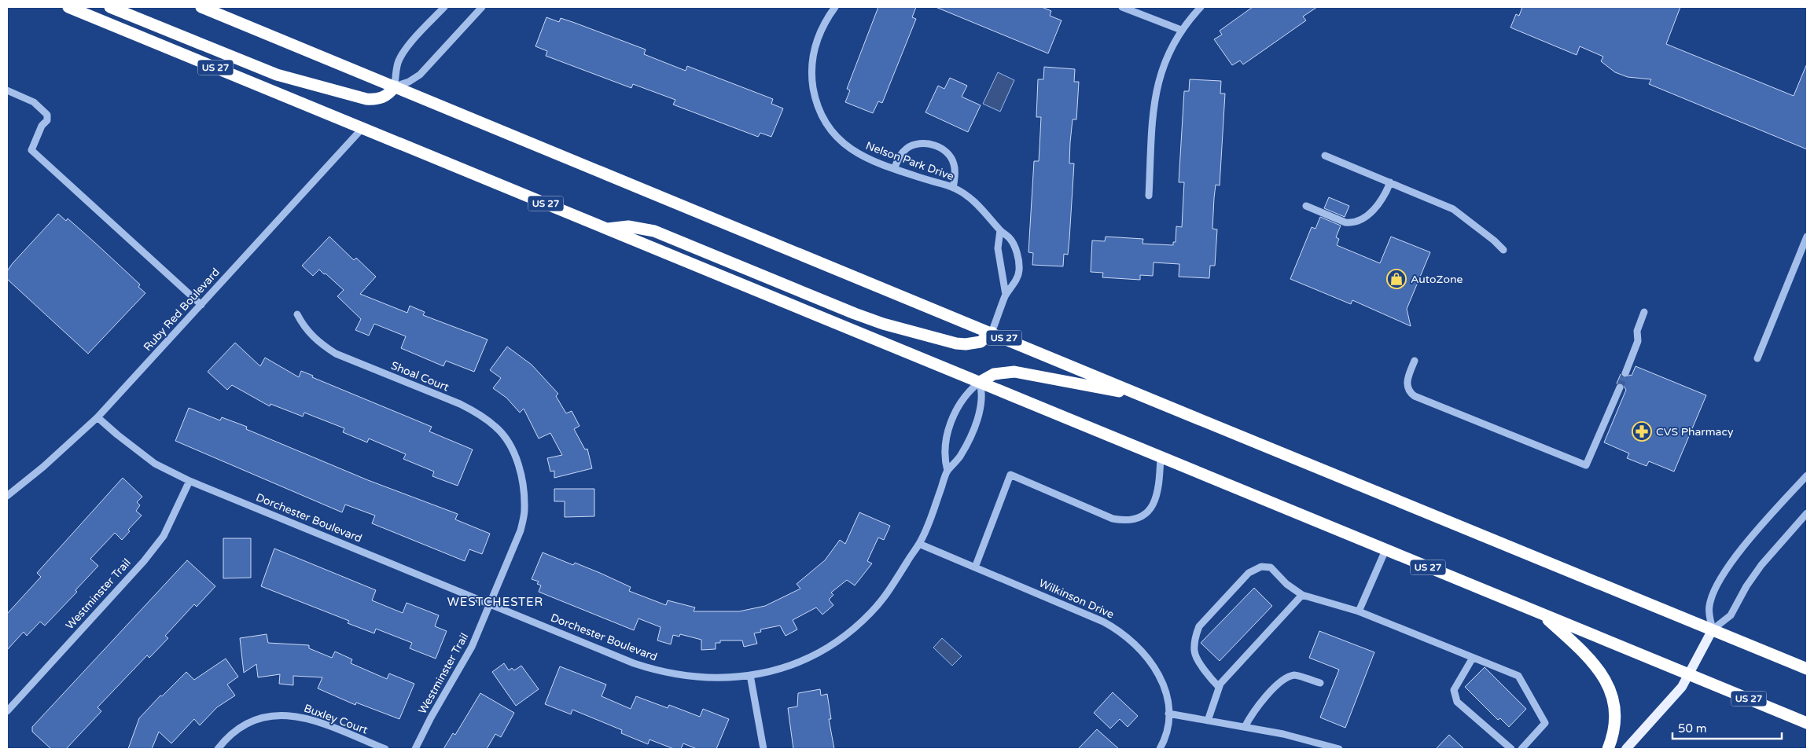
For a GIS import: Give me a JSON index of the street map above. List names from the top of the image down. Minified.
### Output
{"streets":{"highway":["US 27"],"street":["Nelson Park Drive","Ruby Red Boulevard","Shoal Court","Dorchester Boulevard","Westminster Trail","Wilkinson Drive","Buxley Court"]},"crossings":[["US 27","Ruby Red Boulevard"],["US 27","Dorchester Boulevard"],["Ruby Red Boulevard","Dorchester Boulevard"],["Shoal Court","Westminster Trail"],["Dorchester Boulevard","Westminster Trail"],["Dorchester Boulevard","Wilkinson Drive"]],"districts":["WESTCHESTER"],"places":{"shop":["AutoZone"],"pharmacy":["CVS Pharmacy"]},"scale_bar":"50 m"}
